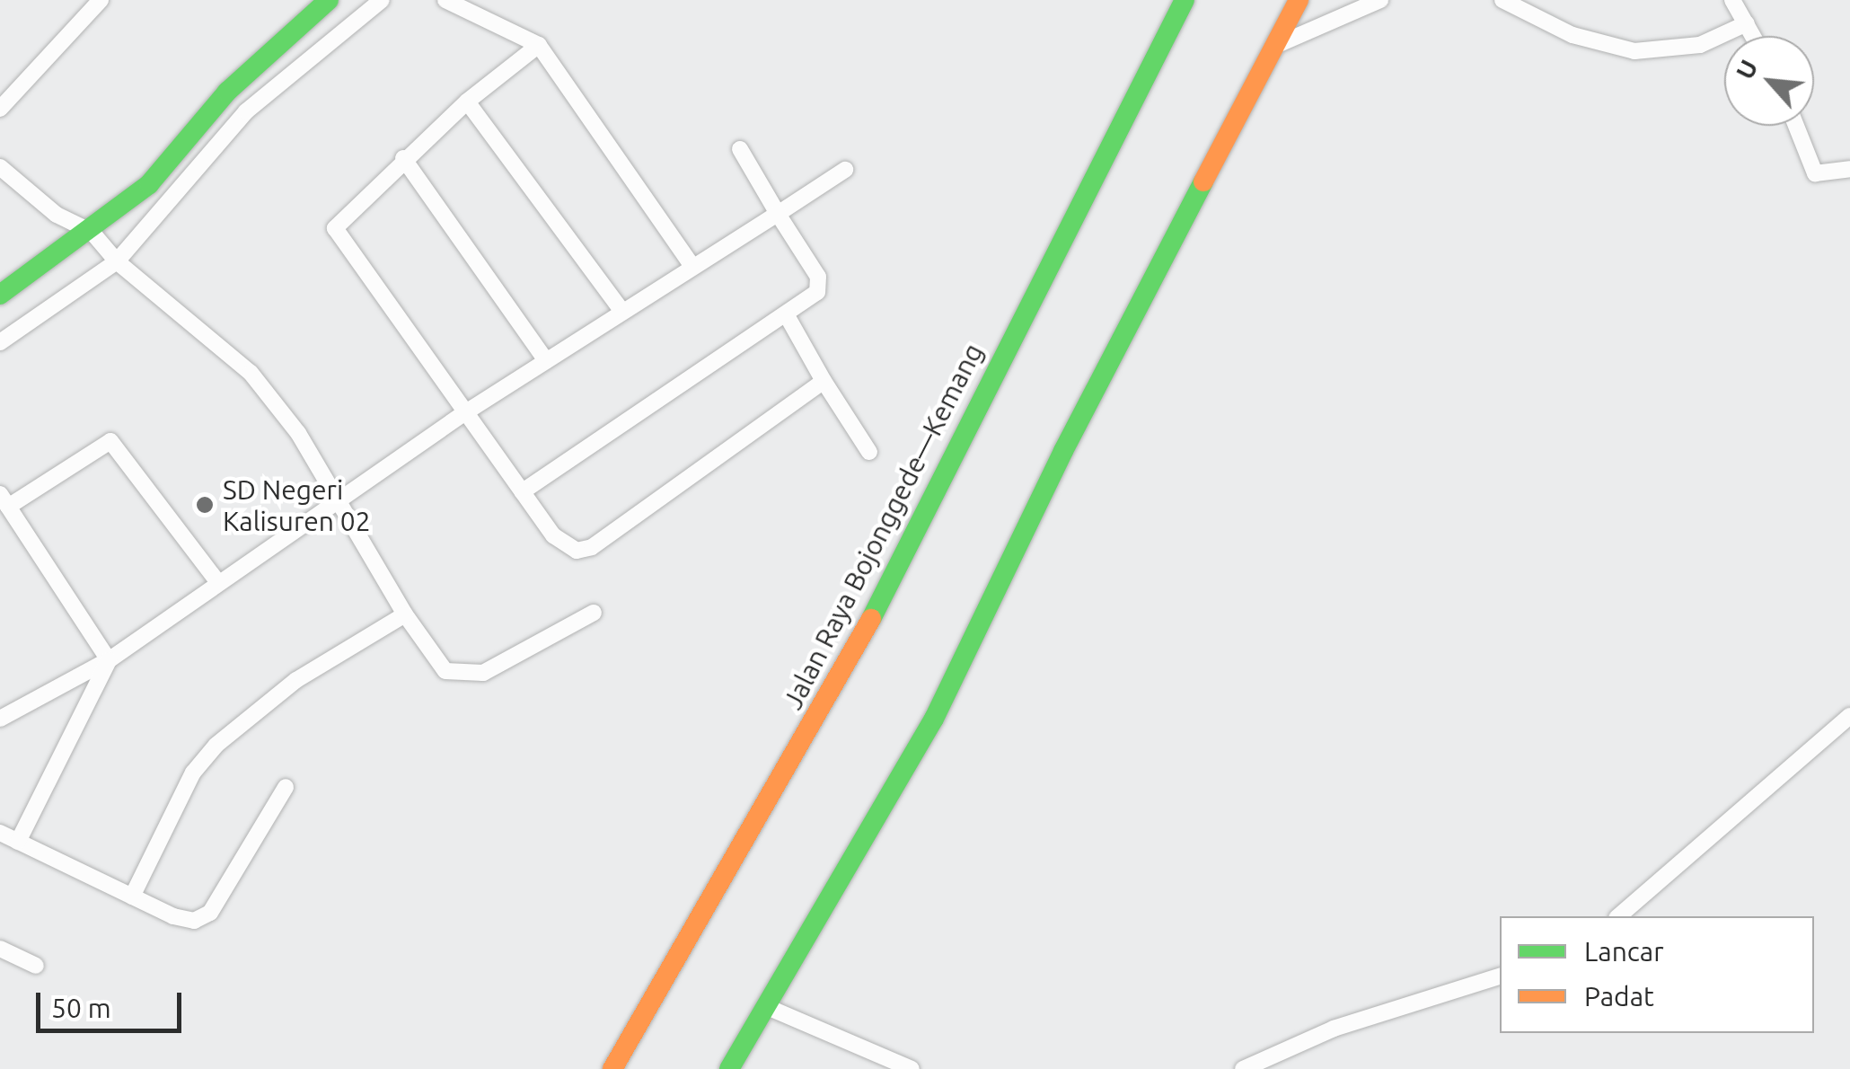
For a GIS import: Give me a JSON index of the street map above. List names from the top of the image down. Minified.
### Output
{"streets":{"main road":["Jalan Raya Bojonggede—Kemang"]},"places":["SD Negeri Kalisuren 02"],"legend":["Lancar","Padat"],"scale_bar":"50 m","north":"top left"}
